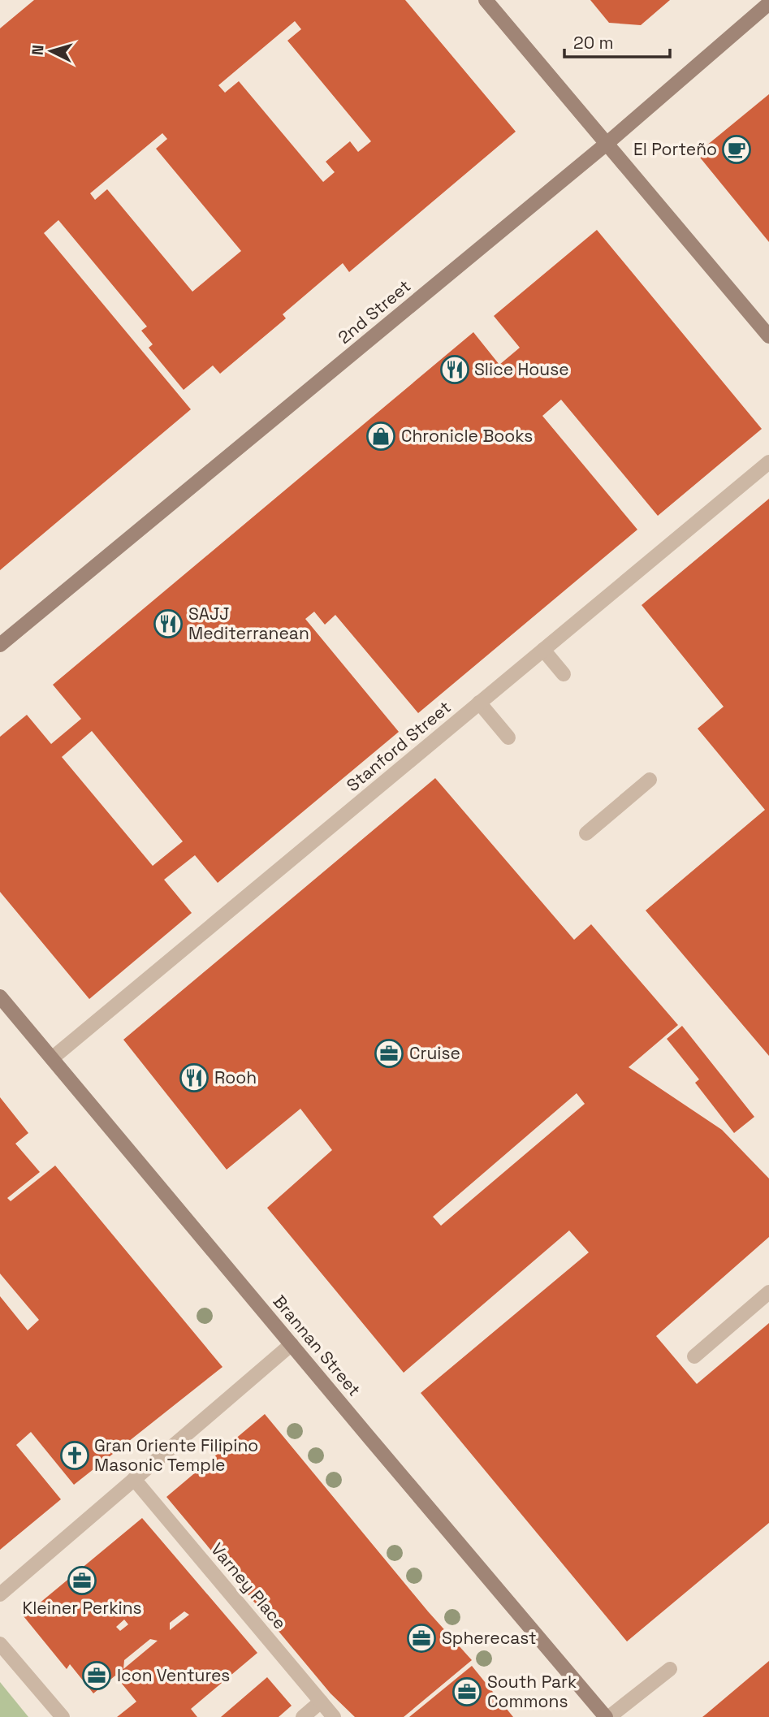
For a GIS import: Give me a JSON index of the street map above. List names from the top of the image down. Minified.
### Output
{"streets":{"street":["2nd Street","Stanford Street","Brannan Street","Varney Place"]},"crossings":[["Stanford Street","Brannan Street"]],"places":{"cafe":["El Porteño"],"restaurant":["Slice House","SAJJ Mediterranean","Rooh"],"shop":["Chronicle Books"],"office":["Cruise","Kleiner Perkins","Spherecast","Icon Ventures","South Park Commons"],"church":["Gran Oriente Filipino Masonic Temple"]},"scale_bar":"20 m","north":"left"}
